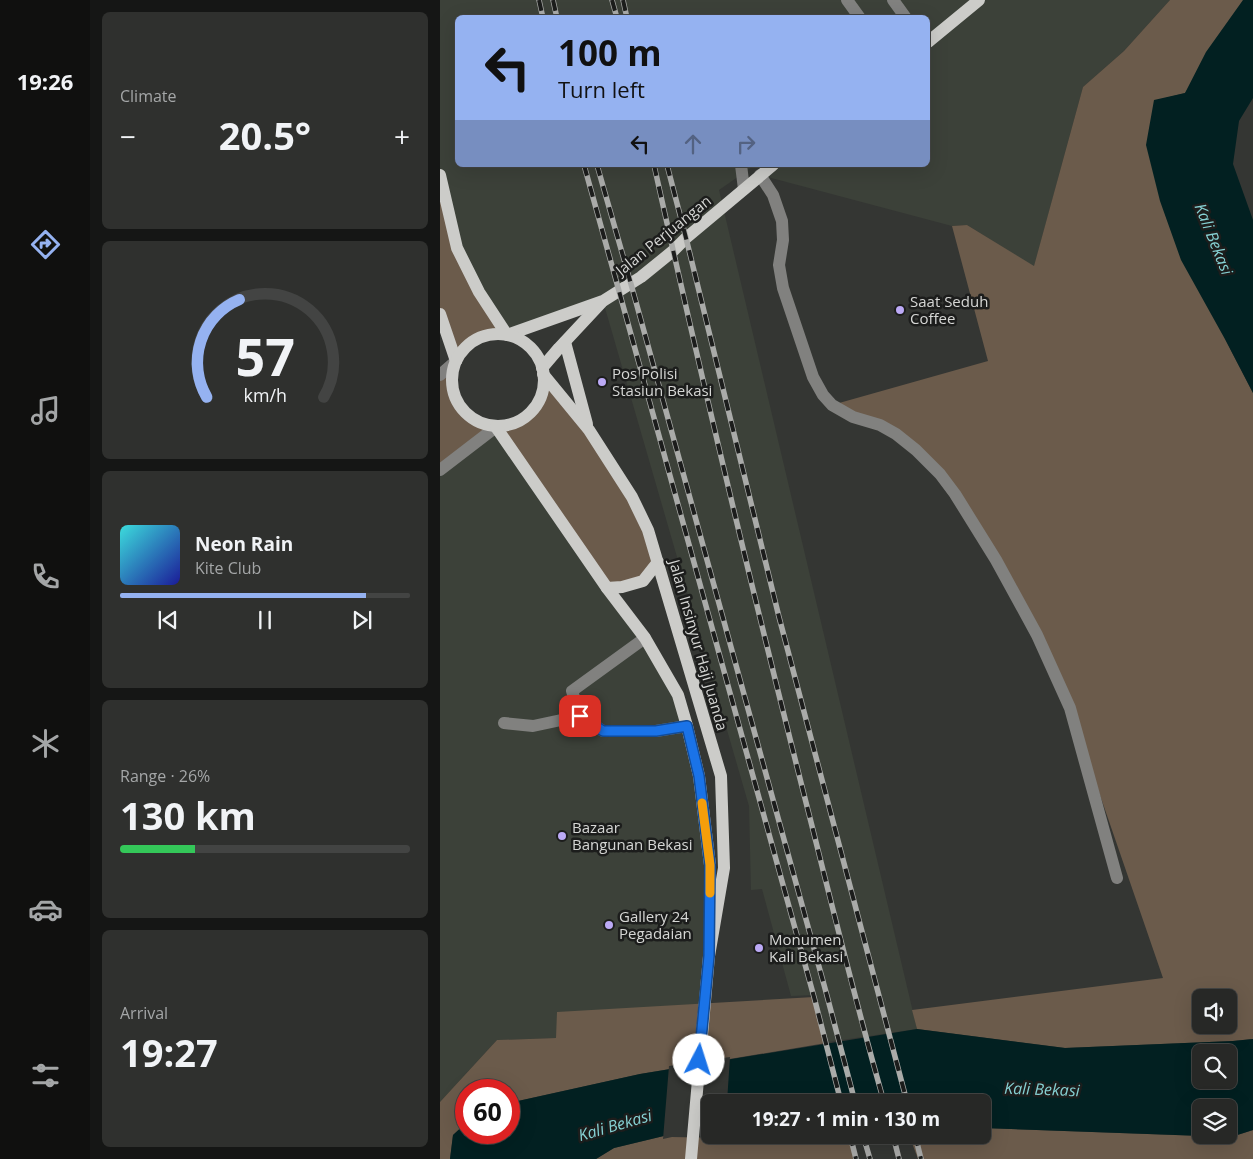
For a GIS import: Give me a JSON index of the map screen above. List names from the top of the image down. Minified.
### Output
{"streets":{"main road":["Jalan Perjuangan","Jalan Insinyur Haji Juanda"]},"crossings":[["Jalan Perjuangan","Jalan Insinyur Haji Juanda"]],"water":["Kali Bekasi"],"places":["Saat Seduh Coffee","Pos Polisi Stasiun Bekasi","Bazaar Bangunan Bekasi","Gallery 24 Pegadaian","Monumen Kali Bekasi"],"page":{"tabs":"19:26","tile":["Climate",["Range · 26%","130 km"],["Arrival","19:27"]],"turn":["100 m","Turn left"],"heat":["−","20.5°","+"],"song":["Neon Rain","Kite Club"],"limit":"60","trip":"19:27 · 1 min · 130 m","gauge":["57","km/h"]}}
